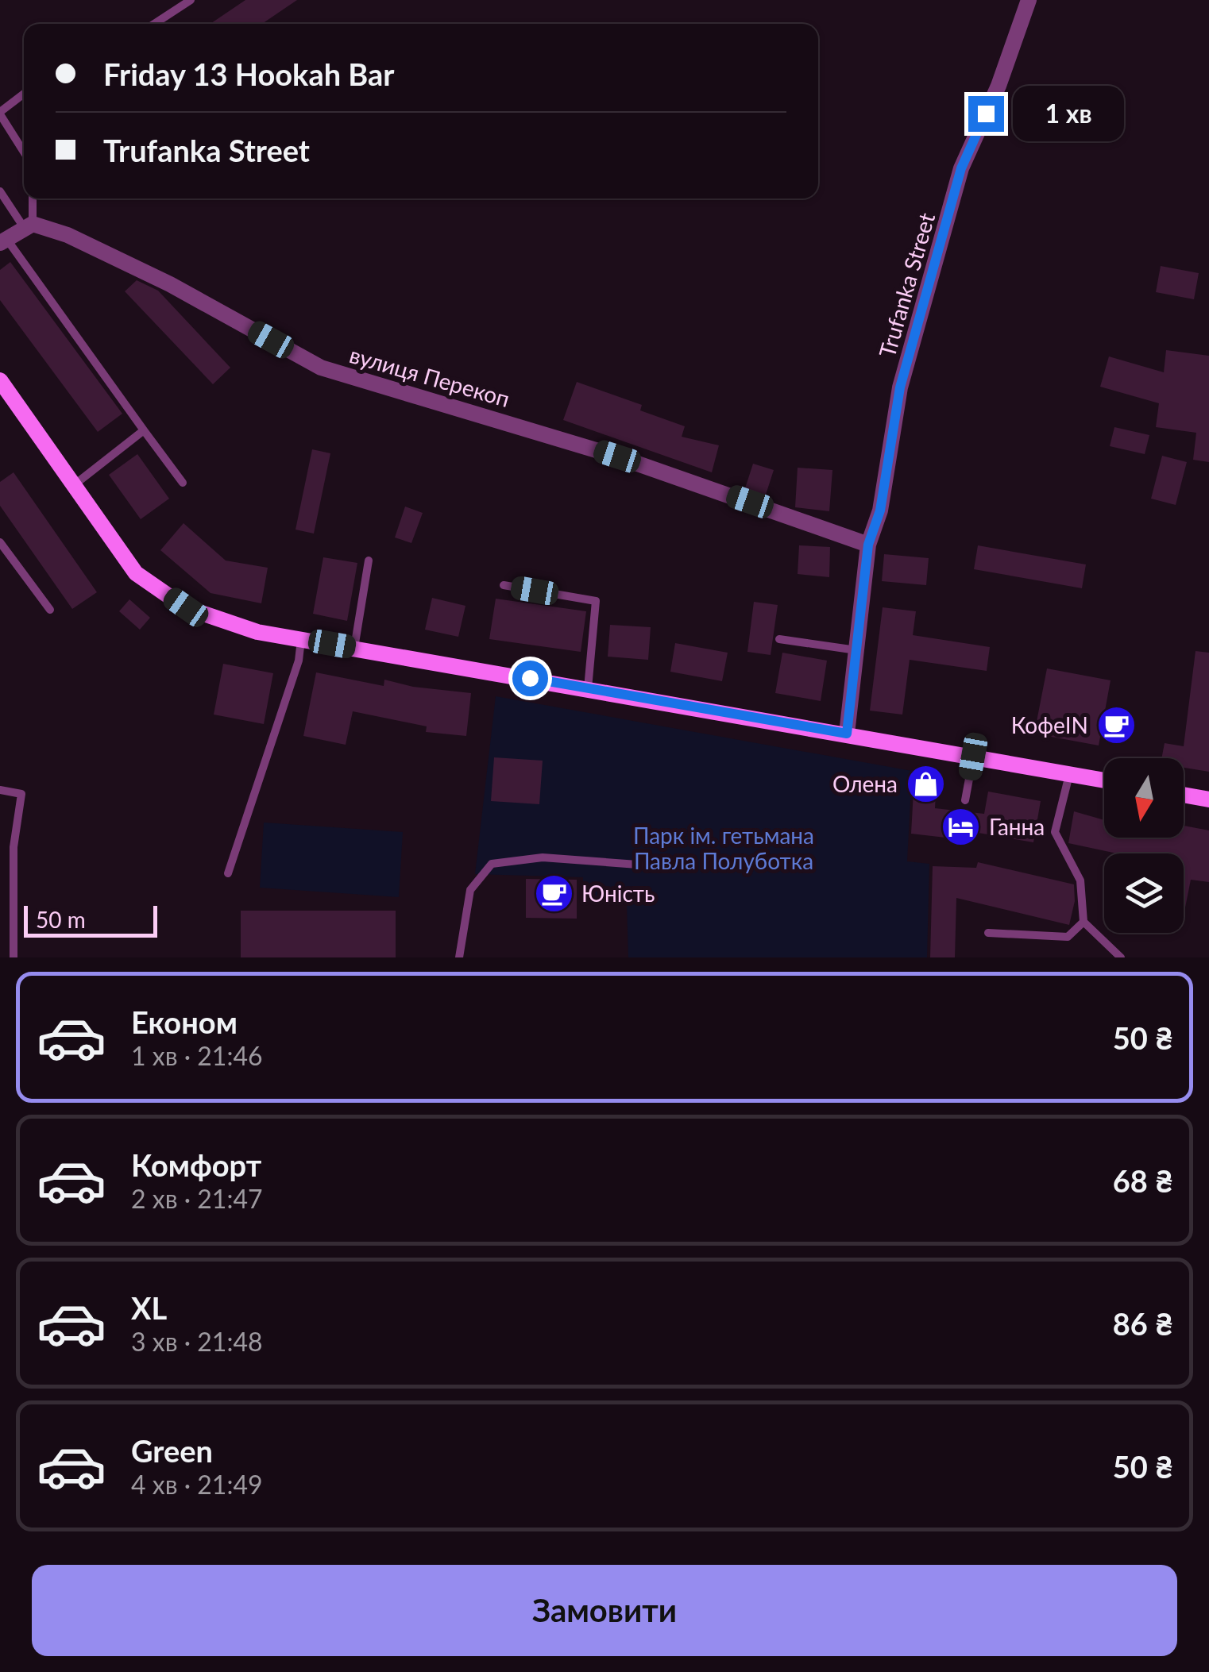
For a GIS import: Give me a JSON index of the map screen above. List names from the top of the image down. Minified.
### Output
{"streets":{"street":["Trufanka Street","вулиця Перекоп"]},"crossings":[["Trufanka Street","вулиця Перекоп"]],"parks":["Парк ім. гетьмана Павла Полуботка"],"places":{"cafe":["КофеIN","Юність"],"shop":["Олена"],"hotel":["Ганна"]},"scale_bar":"50 m","north":"bottom","page":{"banner":["Friday 13 Hookah Bar","Trufanka Street"],"bubble":"1 хв","scale":"50 m","list":[{"name":"Економ","note":"1 хв · 21:46","value":"50 ₴"},{"name":"Комфорт","note":"2 хв · 21:47","value":"68 ₴"},{"name":"XL","note":"3 хв · 21:48","value":"86 ₴"},{"name":"Green","note":"4 хв · 21:49","value":"50 ₴"}],"buttons":"Замовити"}}
